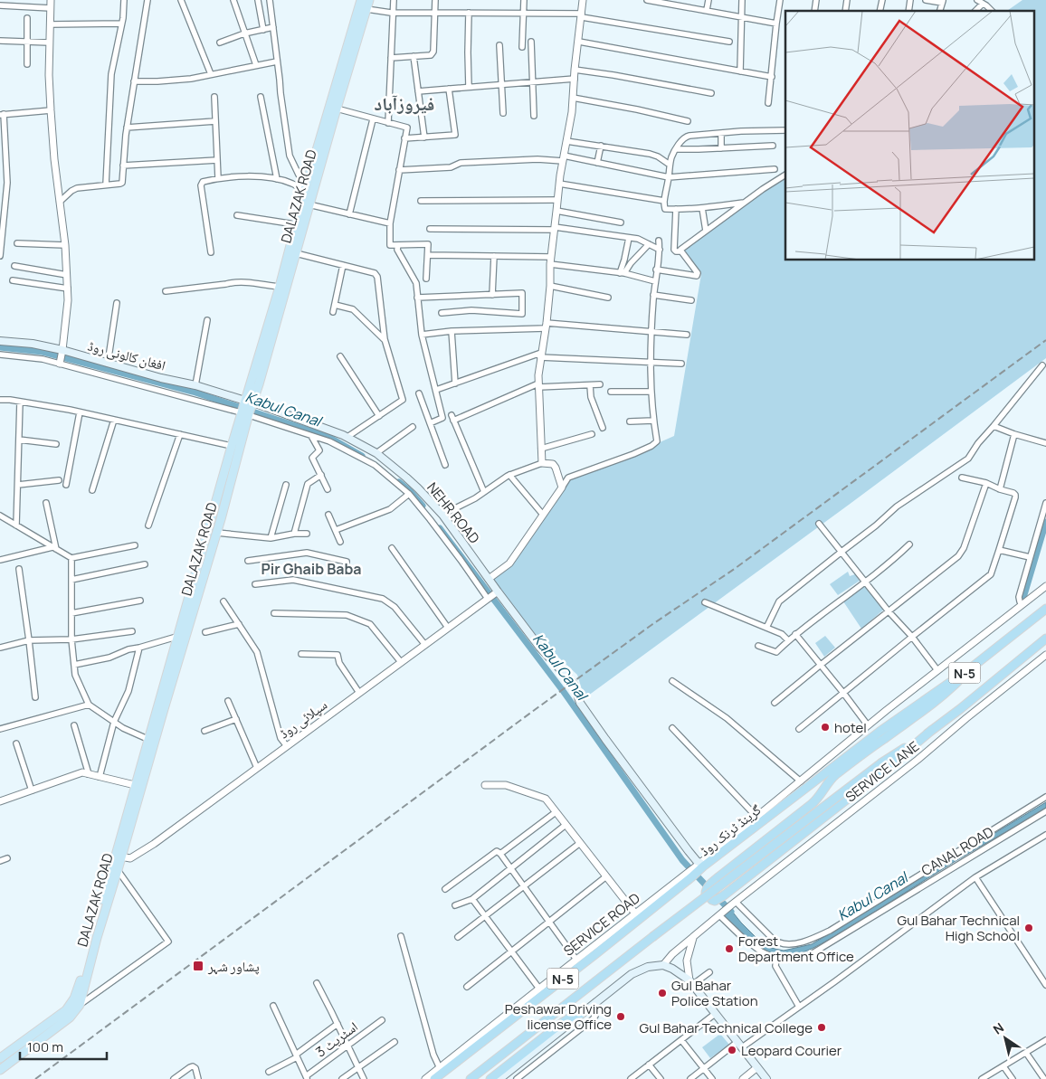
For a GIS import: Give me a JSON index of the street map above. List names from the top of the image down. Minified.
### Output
{"streets":{"highway":["N-5","گرینڈ ٹرنک روڈ"],"main road":["DALAZAK ROAD","افغان کالونی روڈ","NEHR ROAD"],"street":["سپلائی روڈ","SERVICE LANE","CANAL ROAD","SERVICE ROAD","اسٹریٹ 3"]},"crossings":[["DALAZAK ROAD","افغان کالونی روڈ"],["DALAZAK ROAD","NEHR ROAD"],["DALAZAK ROAD","سپلائی روڈ"],["افغان کالونی روڈ","NEHR ROAD"],["NEHR ROAD","سپلائی روڈ"],["NEHR ROAD","گرینڈ ٹرنک روڈ"],["گرینڈ ٹرنک روڈ","SERVICE ROAD"]],"districts":["فیروزآباد","Pir Ghaib Baba"],"water":["Kabul Canal"],"places":{"other":["hotel","Gul Bahar Technical High School","Forest Department Office","Gul Bahar Police Station","Peshawar Driving license Office","Gul Bahar Technical College","Leopard Courier"],"transit":["پشاور شہر"]},"scale_bar":"100 m","north":"top left"}
